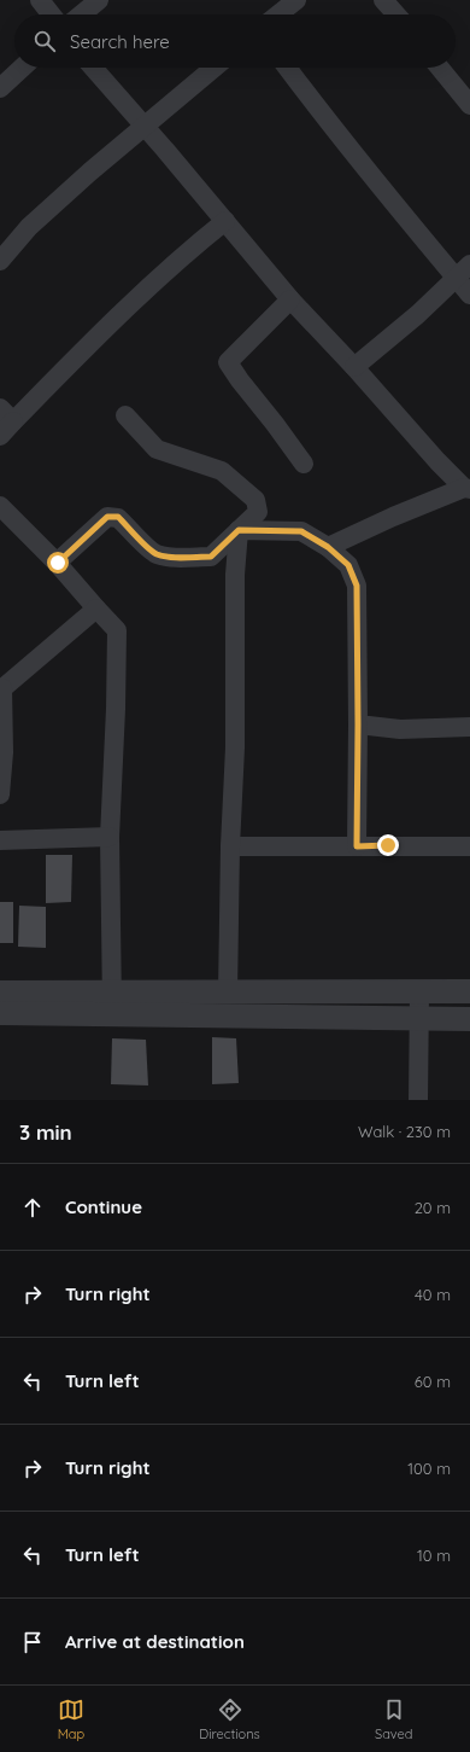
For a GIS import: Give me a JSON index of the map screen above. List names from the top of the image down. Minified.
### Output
{"page":{"search":"Search here","heading":["3 min","Walk · 230 m"],"list":[["Continue","20 m"],["Turn right","40 m"],["Turn left","60 m"],["Turn right","100 m"],["Turn left","10 m"],"Arrive at destination"],"nav":["Map","Directions","Saved"]}}
